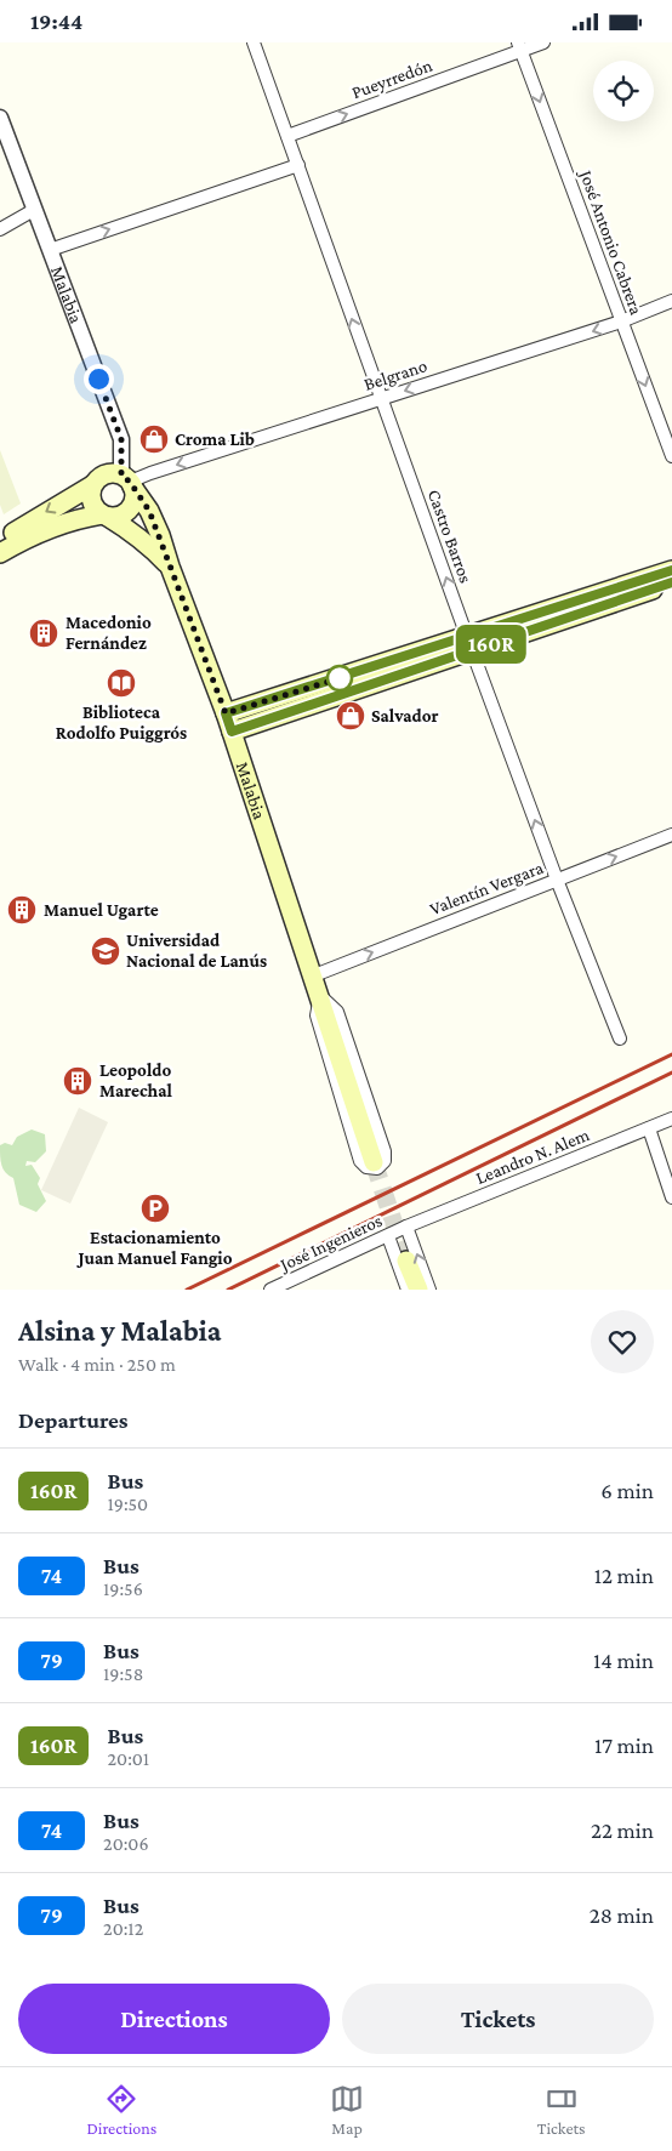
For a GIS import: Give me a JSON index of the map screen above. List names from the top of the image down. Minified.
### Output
{"streets":{"main road":["Malabia"],"street":["Pueyrredón","José Antonio Cabrera","Belgrano","Castro Barros","Valentín Vergara","Leandro N. Alem","José Ingenieros"]},"crossings":[["Pueyrredón","José Antonio Cabrera"],["Pueyrredón","Castro Barros"],["José Antonio Cabrera","Belgrano"],["Malabia","Belgrano"],["Malabia","Valentín Vergara"],["Belgrano","Castro Barros"],["Castro Barros","Valentín Vergara"],["Leandro N. Alem","José Ingenieros"]],"one_way":["Pueyrredón","José Antonio Cabrera","Belgrano","Castro Barros","Valentín Vergara"],"places":{"shop":["Croma Lib","Salvador"],"building":["Macedonio Fernández","Manuel Ugarte","Leopoldo Marechal"],"library":["Biblioteca Rodolfo Puiggrós"],"school or university":["Universidad Nacional de Lanús"],"parking":["Estacionamiento Juan Manuel Fangio"]},"lines":["bus line 160R"],"page":{"status":"19:44","on_map":"160R","heading":[["Alsina y Malabia","Walk · 4 min · 250 m"],"Departures"],"list":[{"mark":"160R","name":"Bus","note":"19:50","value":"6 min"},{"mark":"74","name":"Bus","note":"19:56","value":"12 min"},{"mark":"79","name":"Bus","note":"19:58","value":"14 min"},{"mark":"160R","name":"Bus","note":"20:01","value":"17 min"},{"mark":"74","name":"Bus","note":"20:06","value":"22 min"},{"mark":"79","name":"Bus","note":"20:12","value":"28 min"}],"buttons":["Directions","Tickets"],"tabs":["Directions","Map","Tickets"]}}
